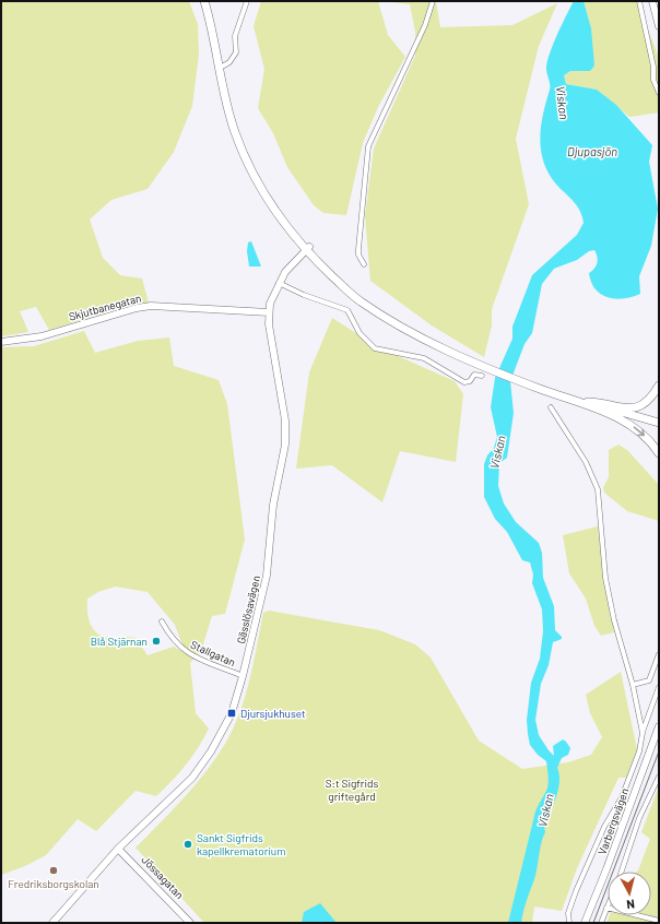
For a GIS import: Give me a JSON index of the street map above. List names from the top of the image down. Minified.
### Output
{"streets":{"street":["Skjutbanegatan","Gässlösavägen","Stallgatan","Varbergsvägen","Jössagatan"]},"crossings":[["Skjutbanegatan","Gässlösavägen"],["Gässlösavägen","Stallgatan"],["Gässlösavägen","Jössagatan"]],"water":["Viskan","Djupasjön"],"parks":["S:t Sigfrids griftegård"],"places":{"other":["Blå Stjärnan","Sankt Sigfrids kapellkrematorium","Fredriksborgskolan"],"transit":["Djursjukhuset"]},"north":"bottom"}
